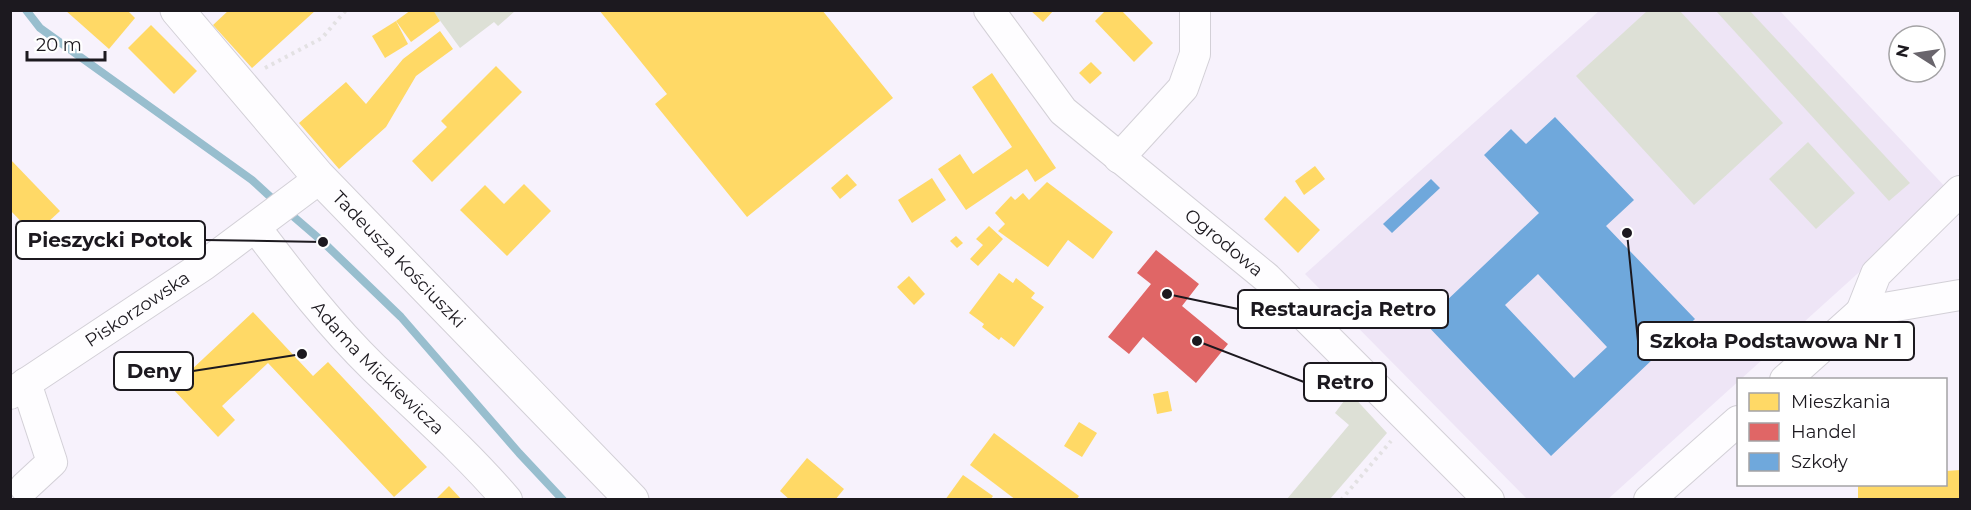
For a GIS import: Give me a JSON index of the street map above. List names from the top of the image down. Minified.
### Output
{"streets":{"main road":["Tadeusza Kościuszki"],"street":["Ogrodowa","Piskorzowska","Adama Mickiewicza"]},"crossings":[["Tadeusza Kościuszki","Piskorzowska"],["Piskorzowska","Adama Mickiewicza"]],"places":["Szkoła Podstawowa Nr 1","Pieszycki Potok","Restauracja Retro","Retro","Deny"],"legend":["Mieszkania","Handel","Szkoły"],"scale_bar":"20 m","north":"left"}
